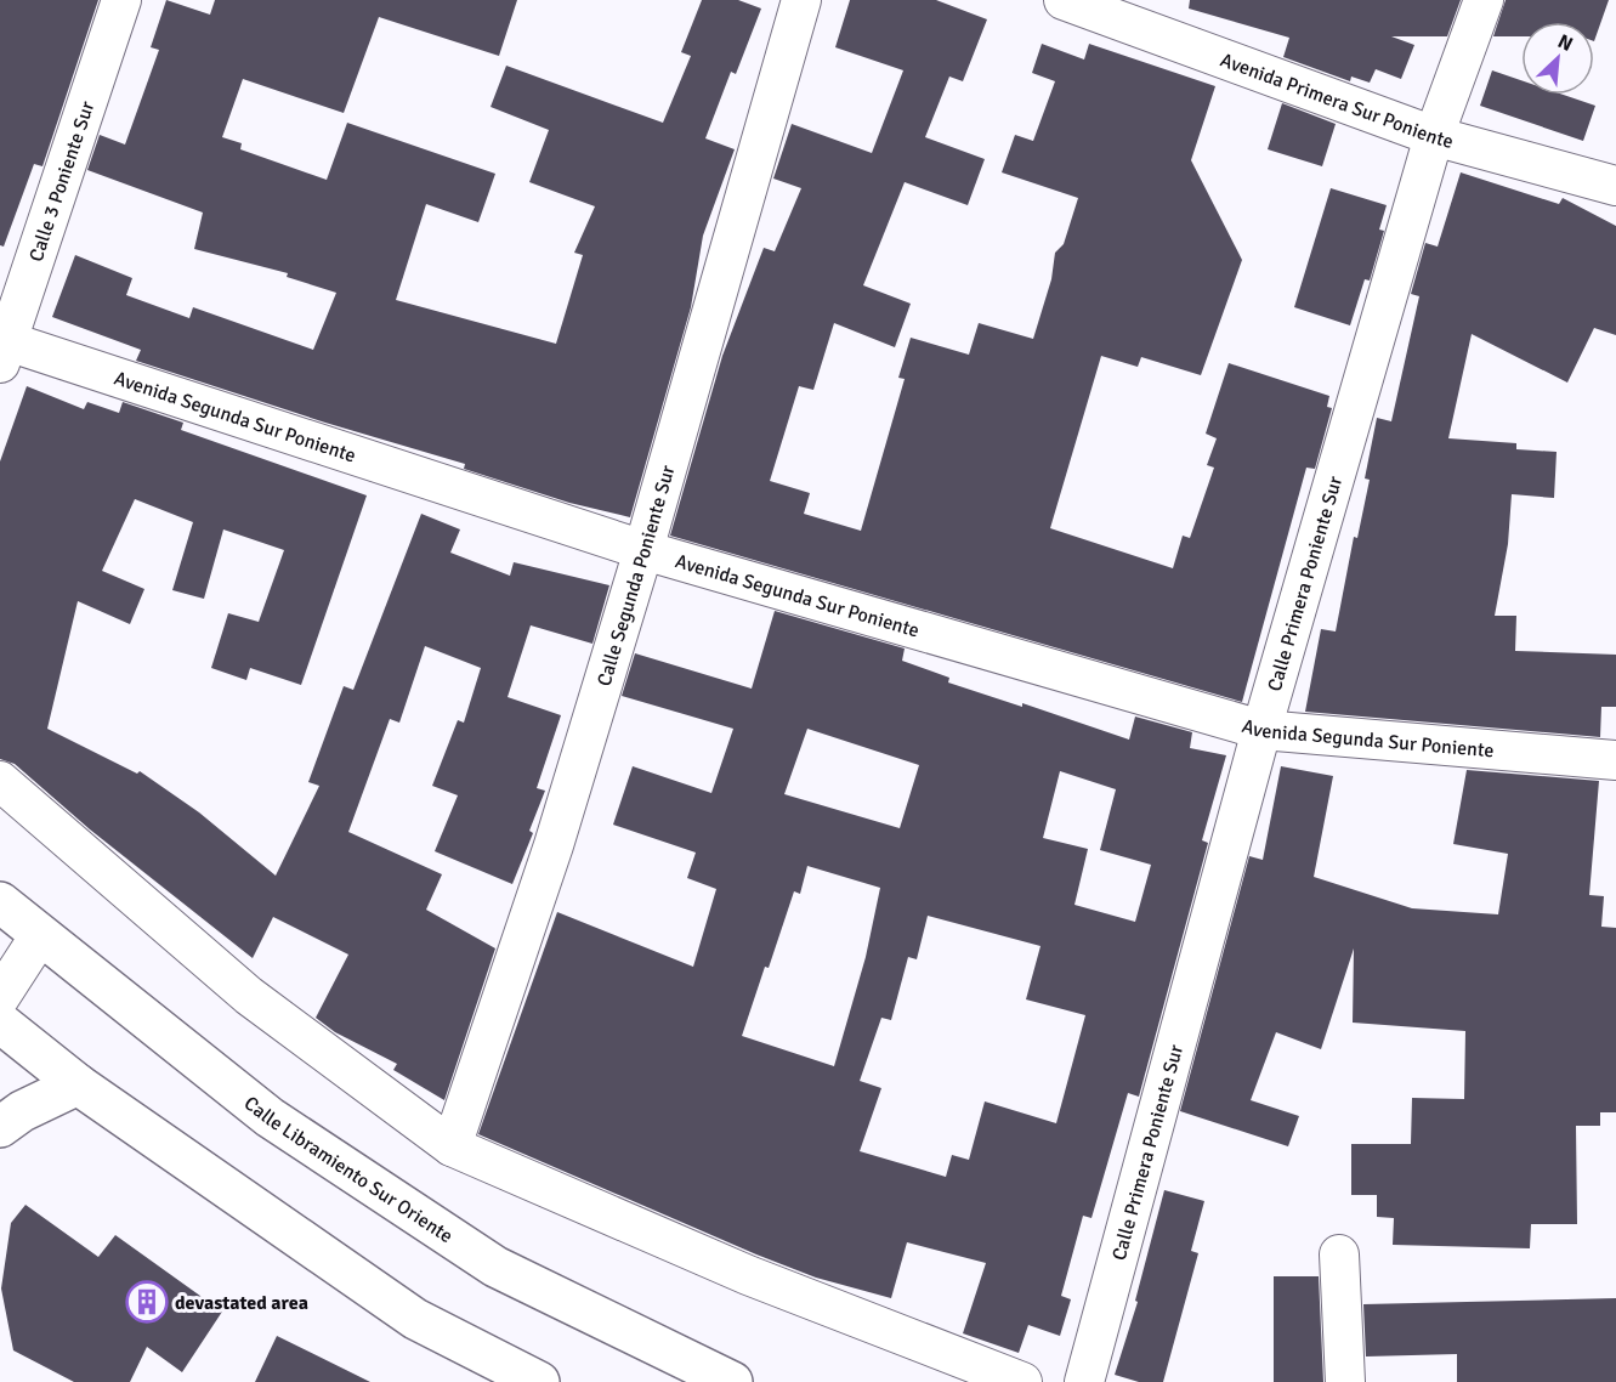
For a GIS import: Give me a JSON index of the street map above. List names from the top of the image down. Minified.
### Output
{"streets":{"main road":["Calle Libramiento Sur Oriente"],"street":["Avenida Primera Sur Poniente","Calle 3 Poniente Sur","Avenida Segunda Sur Poniente","Calle Segunda Poniente Sur","Calle Primera Poniente Sur"]},"crossings":[["Avenida Primera Sur Poniente","Calle Primera Poniente Sur"],["Calle 3 Poniente Sur","Avenida Segunda Sur Poniente"],["Avenida Segunda Sur Poniente","Calle Segunda Poniente Sur"],["Avenida Segunda Sur Poniente","Calle Primera Poniente Sur"]],"places":{"building":["devastated area"]},"north":"top right"}
